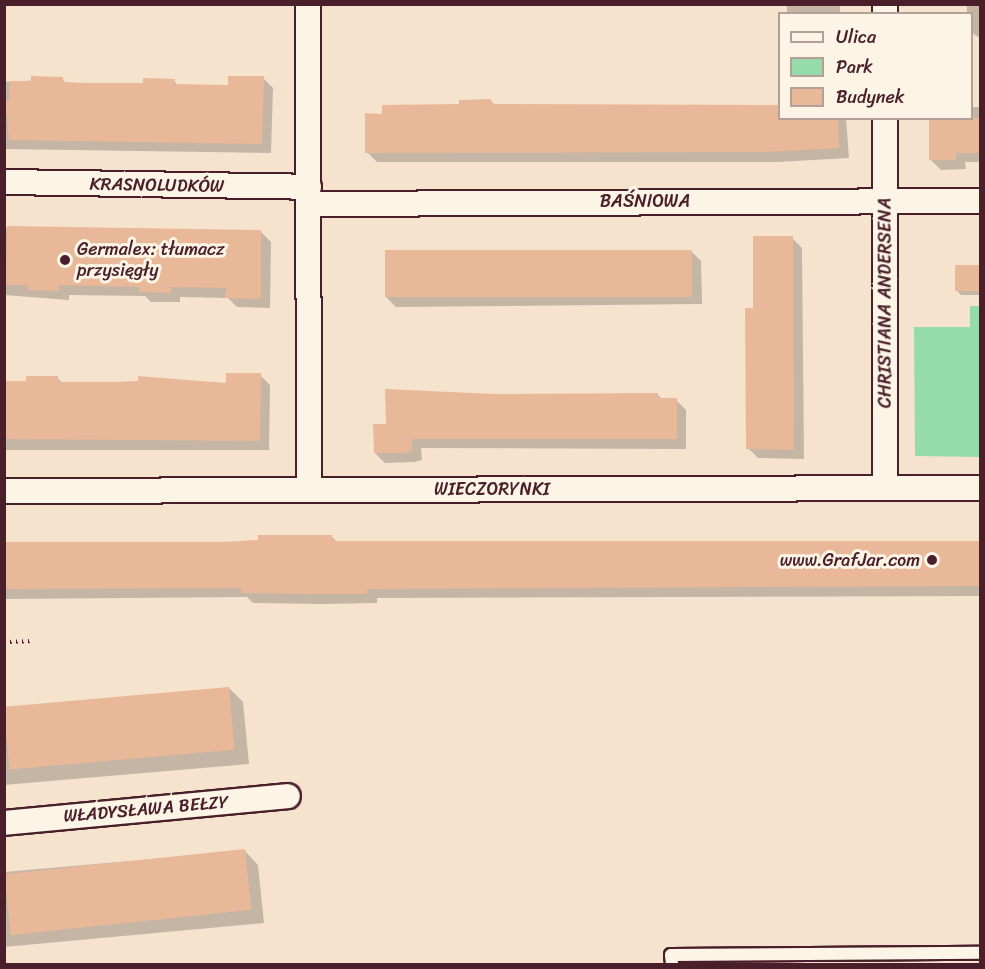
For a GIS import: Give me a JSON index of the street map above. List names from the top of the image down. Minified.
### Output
{"streets":{"street":["KRASNOLUDKÓW","BAŚNIOWA","CHRISTIANA ANDERSENA","WIECZORYNKI","WŁADYSŁAWA BEŁZY"]},"crossings":[["KRASNOLUDKÓW","BAŚNIOWA"],["BAŚNIOWA","CHRISTIANA ANDERSENA"],["CHRISTIANA ANDERSENA","WIECZORYNKI"]],"places":["Germalex: tłumacz przysięgły","www.GrafJar.com"],"legend":["Ulica","Park","Budynek"]}
